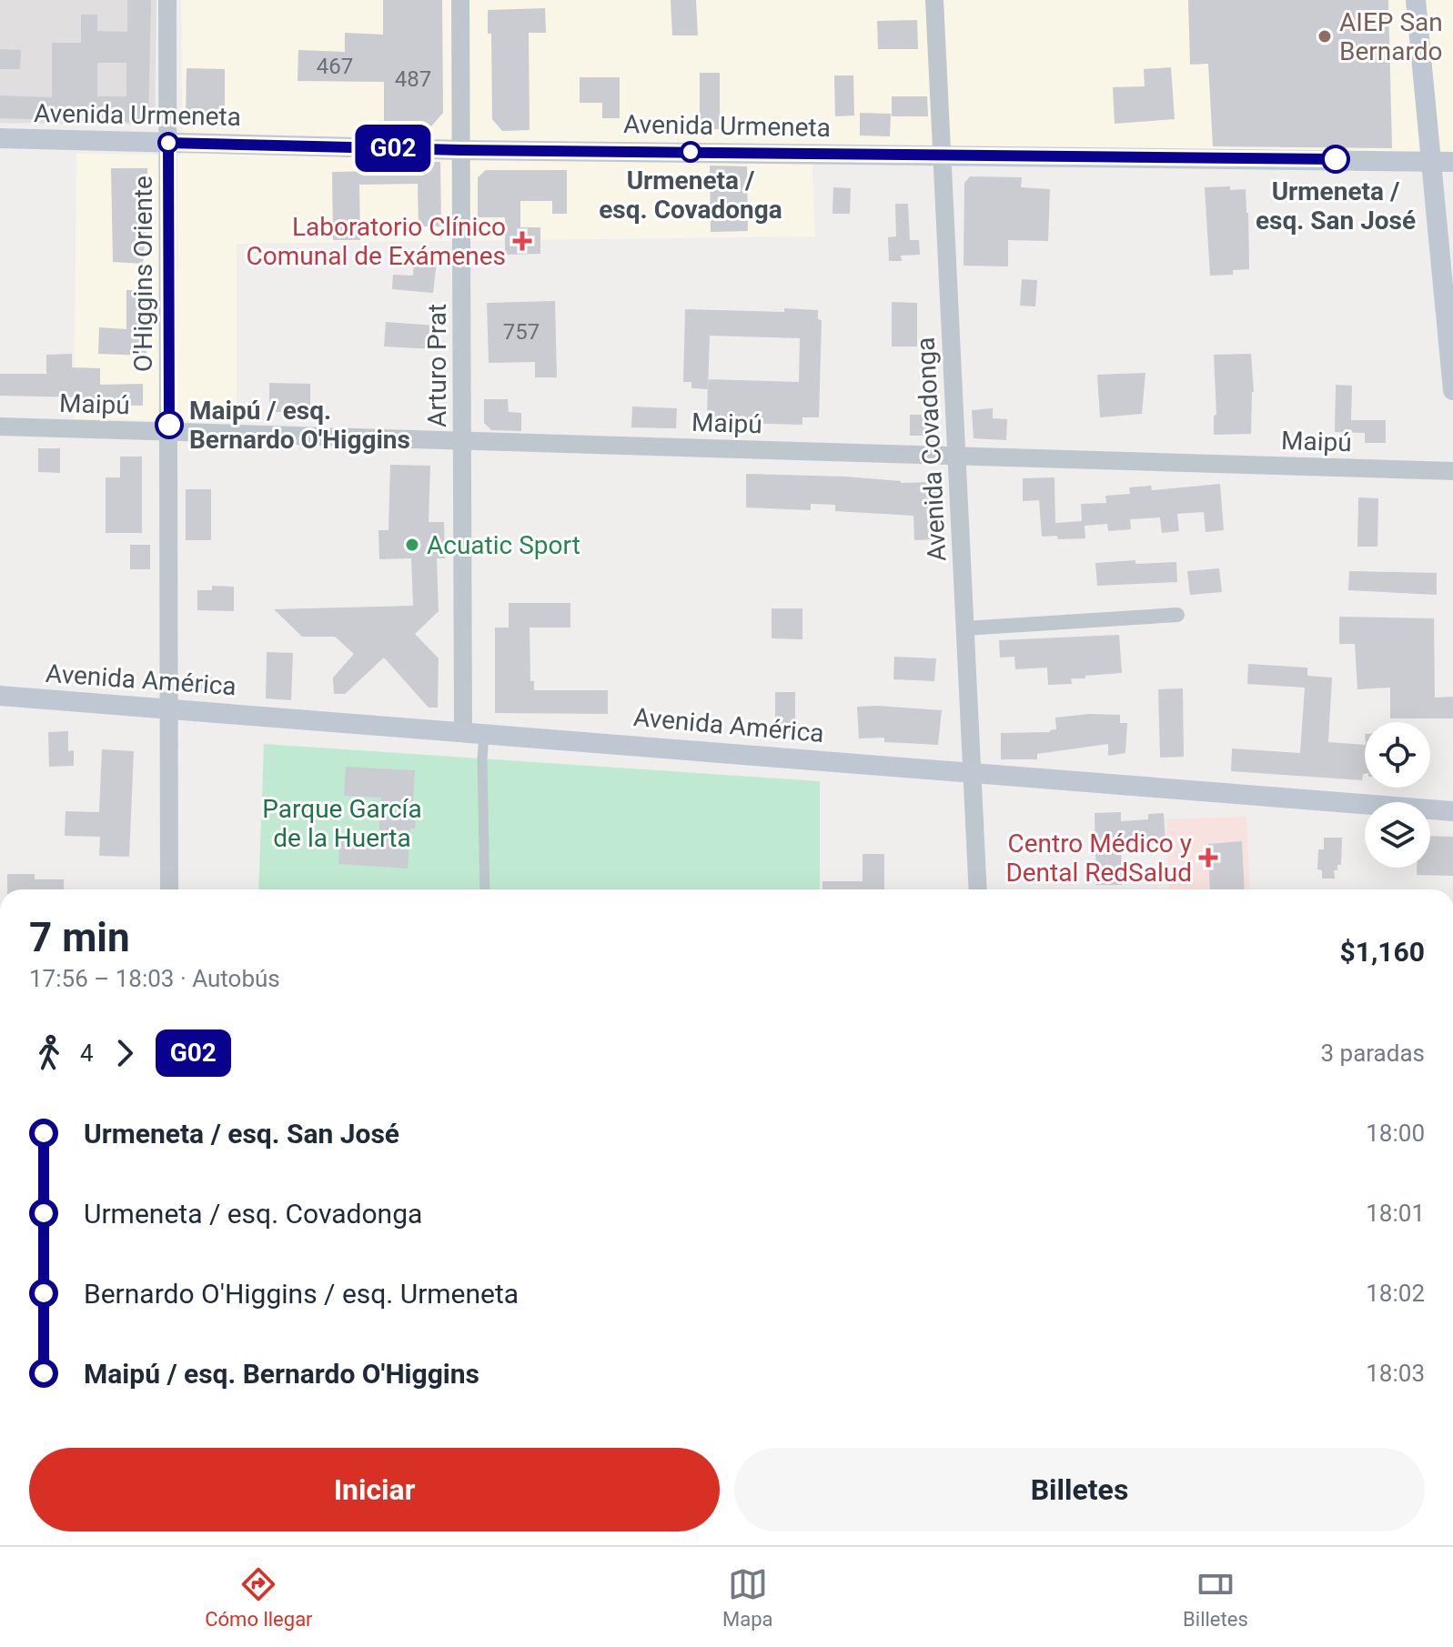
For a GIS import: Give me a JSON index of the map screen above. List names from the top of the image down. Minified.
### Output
{"streets":{"main road":["Avenida Urmeneta","Avenida América"],"street":["O'Higgins Oriente","Arturo Prat","Maipú","Avenida Covadonga"]},"crossings":[["Avenida Urmeneta","O'Higgins Oriente"],["Avenida Urmeneta","Arturo Prat"],["Avenida Urmeneta","Avenida Covadonga"],["O'Higgins Oriente","Maipú"],["O'Higgins Oriente","Avenida América"],["Arturo Prat","Maipú"],["Arturo Prat","Avenida América"],["Maipú","Avenida Covadonga"],["Avenida Covadonga","Avenida América"]],"parks":["Parque García de la Huerta"],"places":{"other":["AIEP San Bernardo","Urmeneta / esq. Covadonga","Urmeneta / esq. San José","Maipú / esq. Bernardo O'Higgins","Acuatic Sport"],"health":["Laboratorio Clínico Comunal de Exámenes","Centro Médico y Dental RedSalud"]},"lines":["bus line G02"],"house_numbers":["467","487","757"],"page":{"on_map":"G02","heading":["7 min","17:56 – 18:03 · Autobús","$1,160"],"legs":["4","G02","3 paradas"],"list":[{"name":"Urmeneta / esq. San José","value":"18:00"},{"name":"Urmeneta / esq. Covadonga","value":"18:01"},{"name":"Bernardo O'Higgins / esq. Urmeneta","value":"18:02"},{"name":"Maipú / esq. Bernardo O'Higgins","value":"18:03"}],"buttons":["Iniciar","Billetes"],"tabs":["Cómo llegar","Mapa","Billetes"]}}
